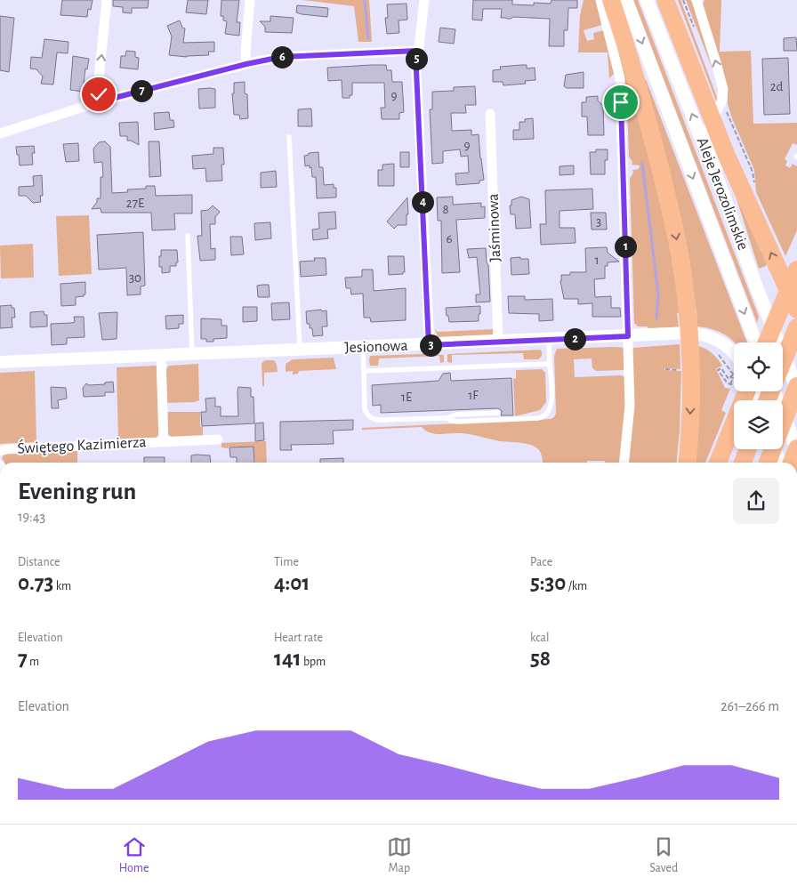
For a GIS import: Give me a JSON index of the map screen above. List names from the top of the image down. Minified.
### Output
{"streets":{"main road":["Aleje Jerozolimskie"],"street":["Jaśminowa","Jesionowa","Świętego Kazimierza"]},"crossings":[["Jaśminowa","Jesionowa"],["Jesionowa","Świętego Kazimierza"]],"house_numbers":["2d","9","9","27E","8","3","6","1","30","1F","1E"],"page":{"pins":["6","5","7","4","1","2","3"],"heading":["Evening run","19:43"],"stats":[["Distance","0.73 km"],["Time","4:01"],["Pace","5:30 /km"],["Elevation","7 m"],["Heart rate","141 bpm"],["kcal","58"]],"chart":["Elevation","261–266 m"],"tabs":["Home","Map","Saved"]}}
